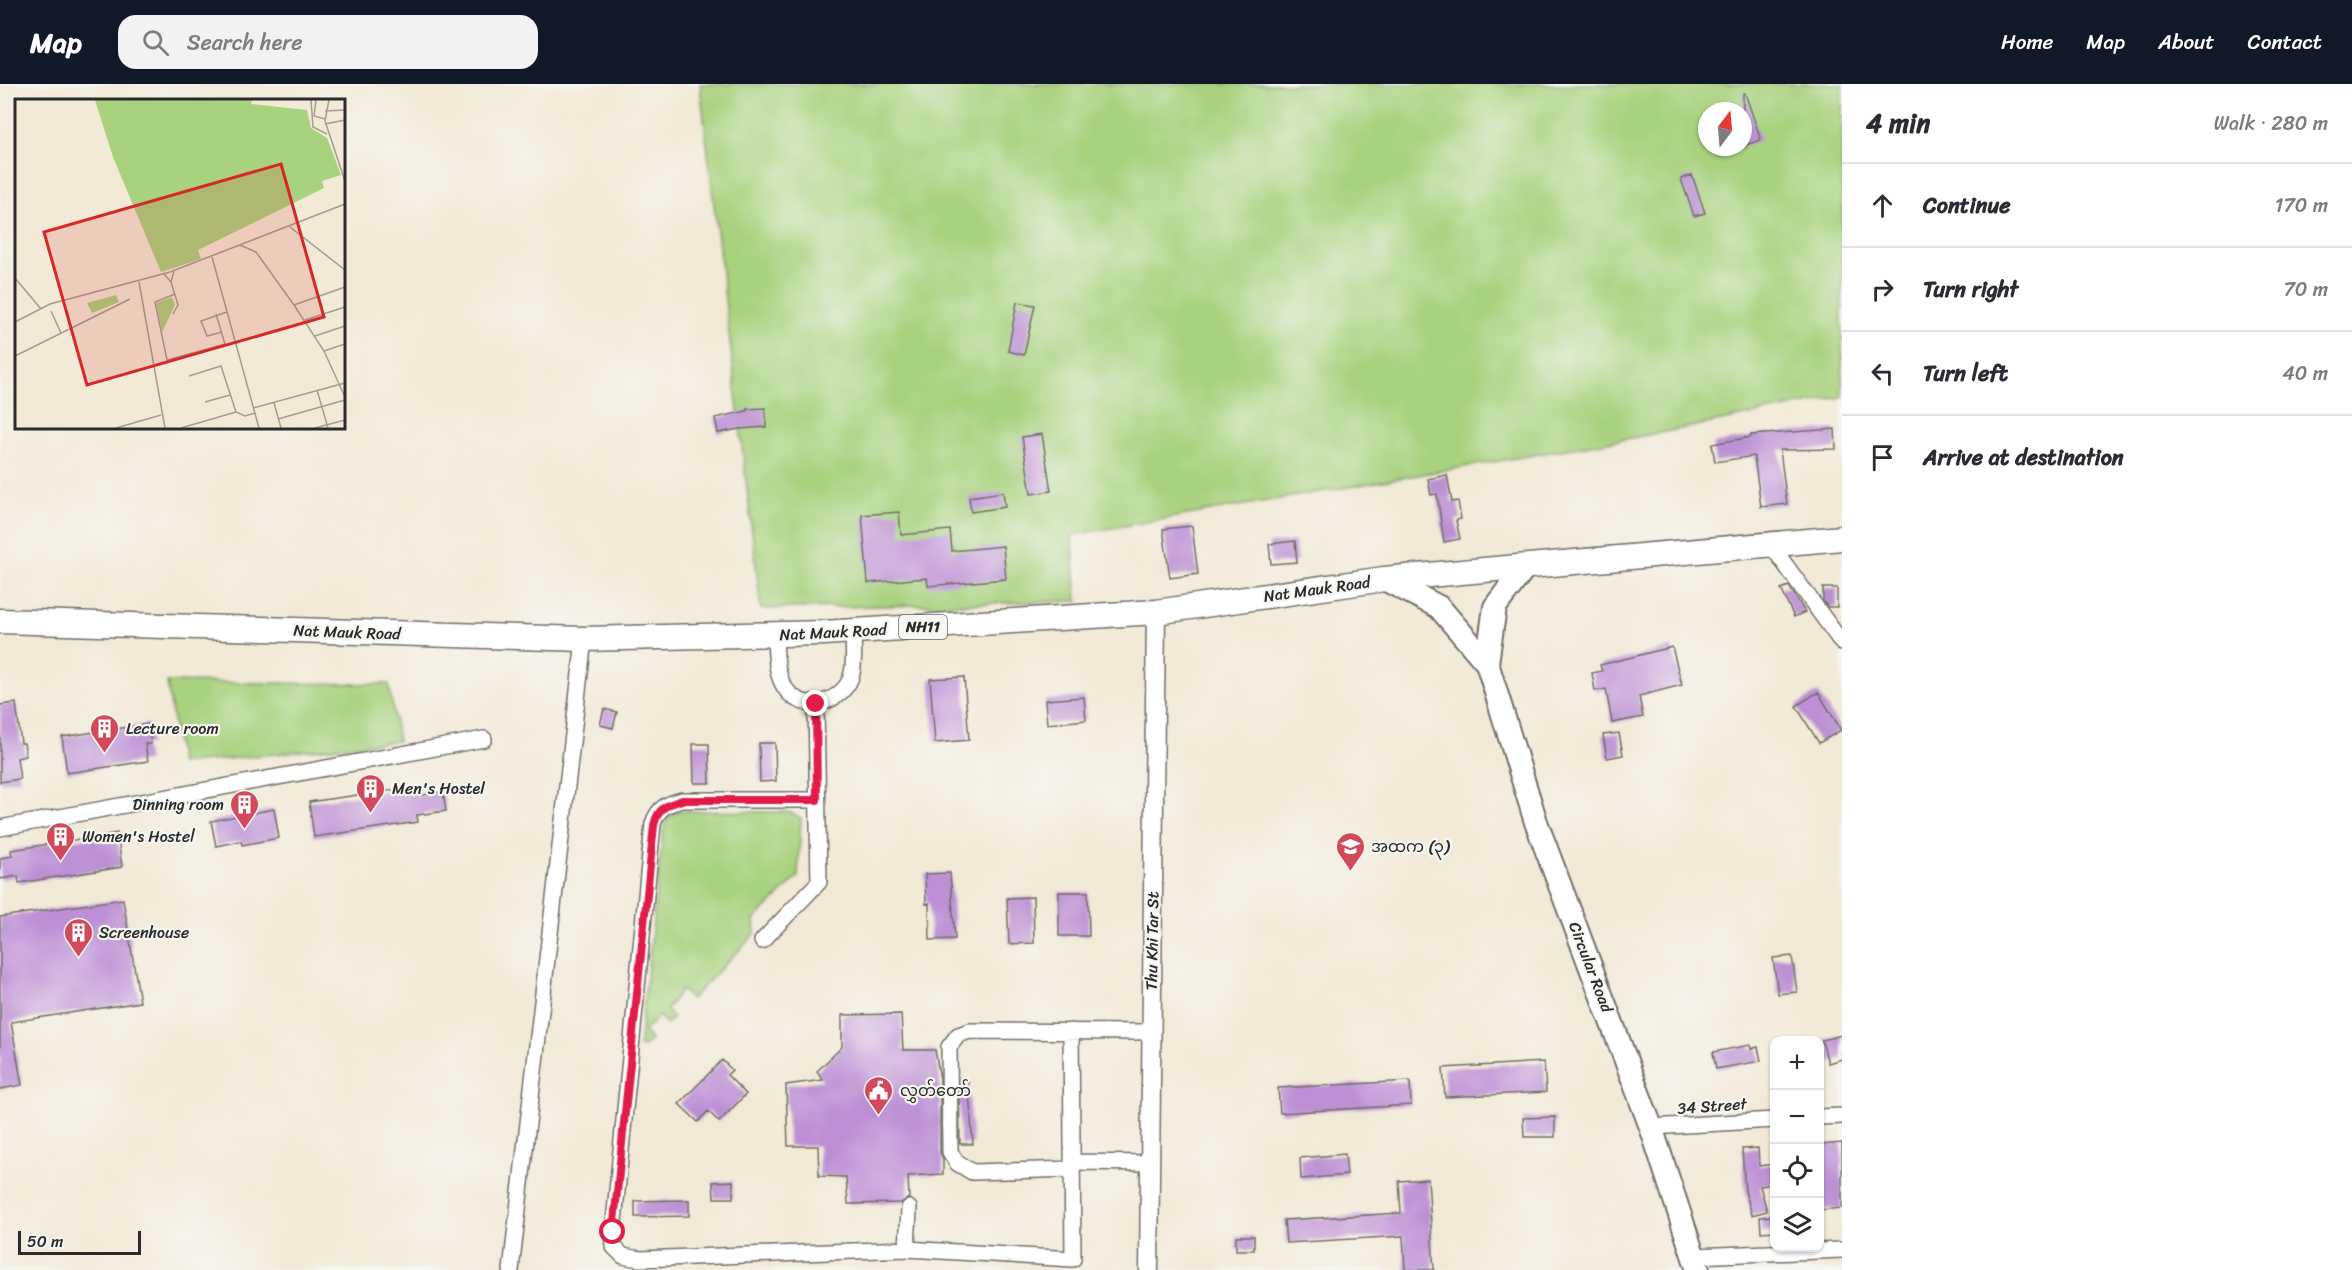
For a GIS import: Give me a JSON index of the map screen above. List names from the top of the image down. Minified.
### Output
{"streets":{"highway":["Nat Mauk Road","NH11"],"main road":["Circular Road"],"street":["Thu Khi Tar St","34 Street"]},"crossings":[["Nat Mauk Road","Thu Khi Tar St"],["Circular Road","34 Street"]],"places":{"building":["Lecture room","Men's Hostel","Dinning room","Women's Hostel","Screenhouse"],"school or university":["အထက (၃)"],"public building":["လွှတ်တော်"]},"scale_bar":"50 m","north":"top","page":{"header":"Map","search":"Search here","nav":["Home","Map","About","Contact"],"heading":["4 min","Walk · 280 m"],"list":[["Continue","170 m"],["Turn right","70 m"],["Turn left","40 m"],"Arrive at destination"],"map_buttons":["+","−"],"scale":"50 m"}}
